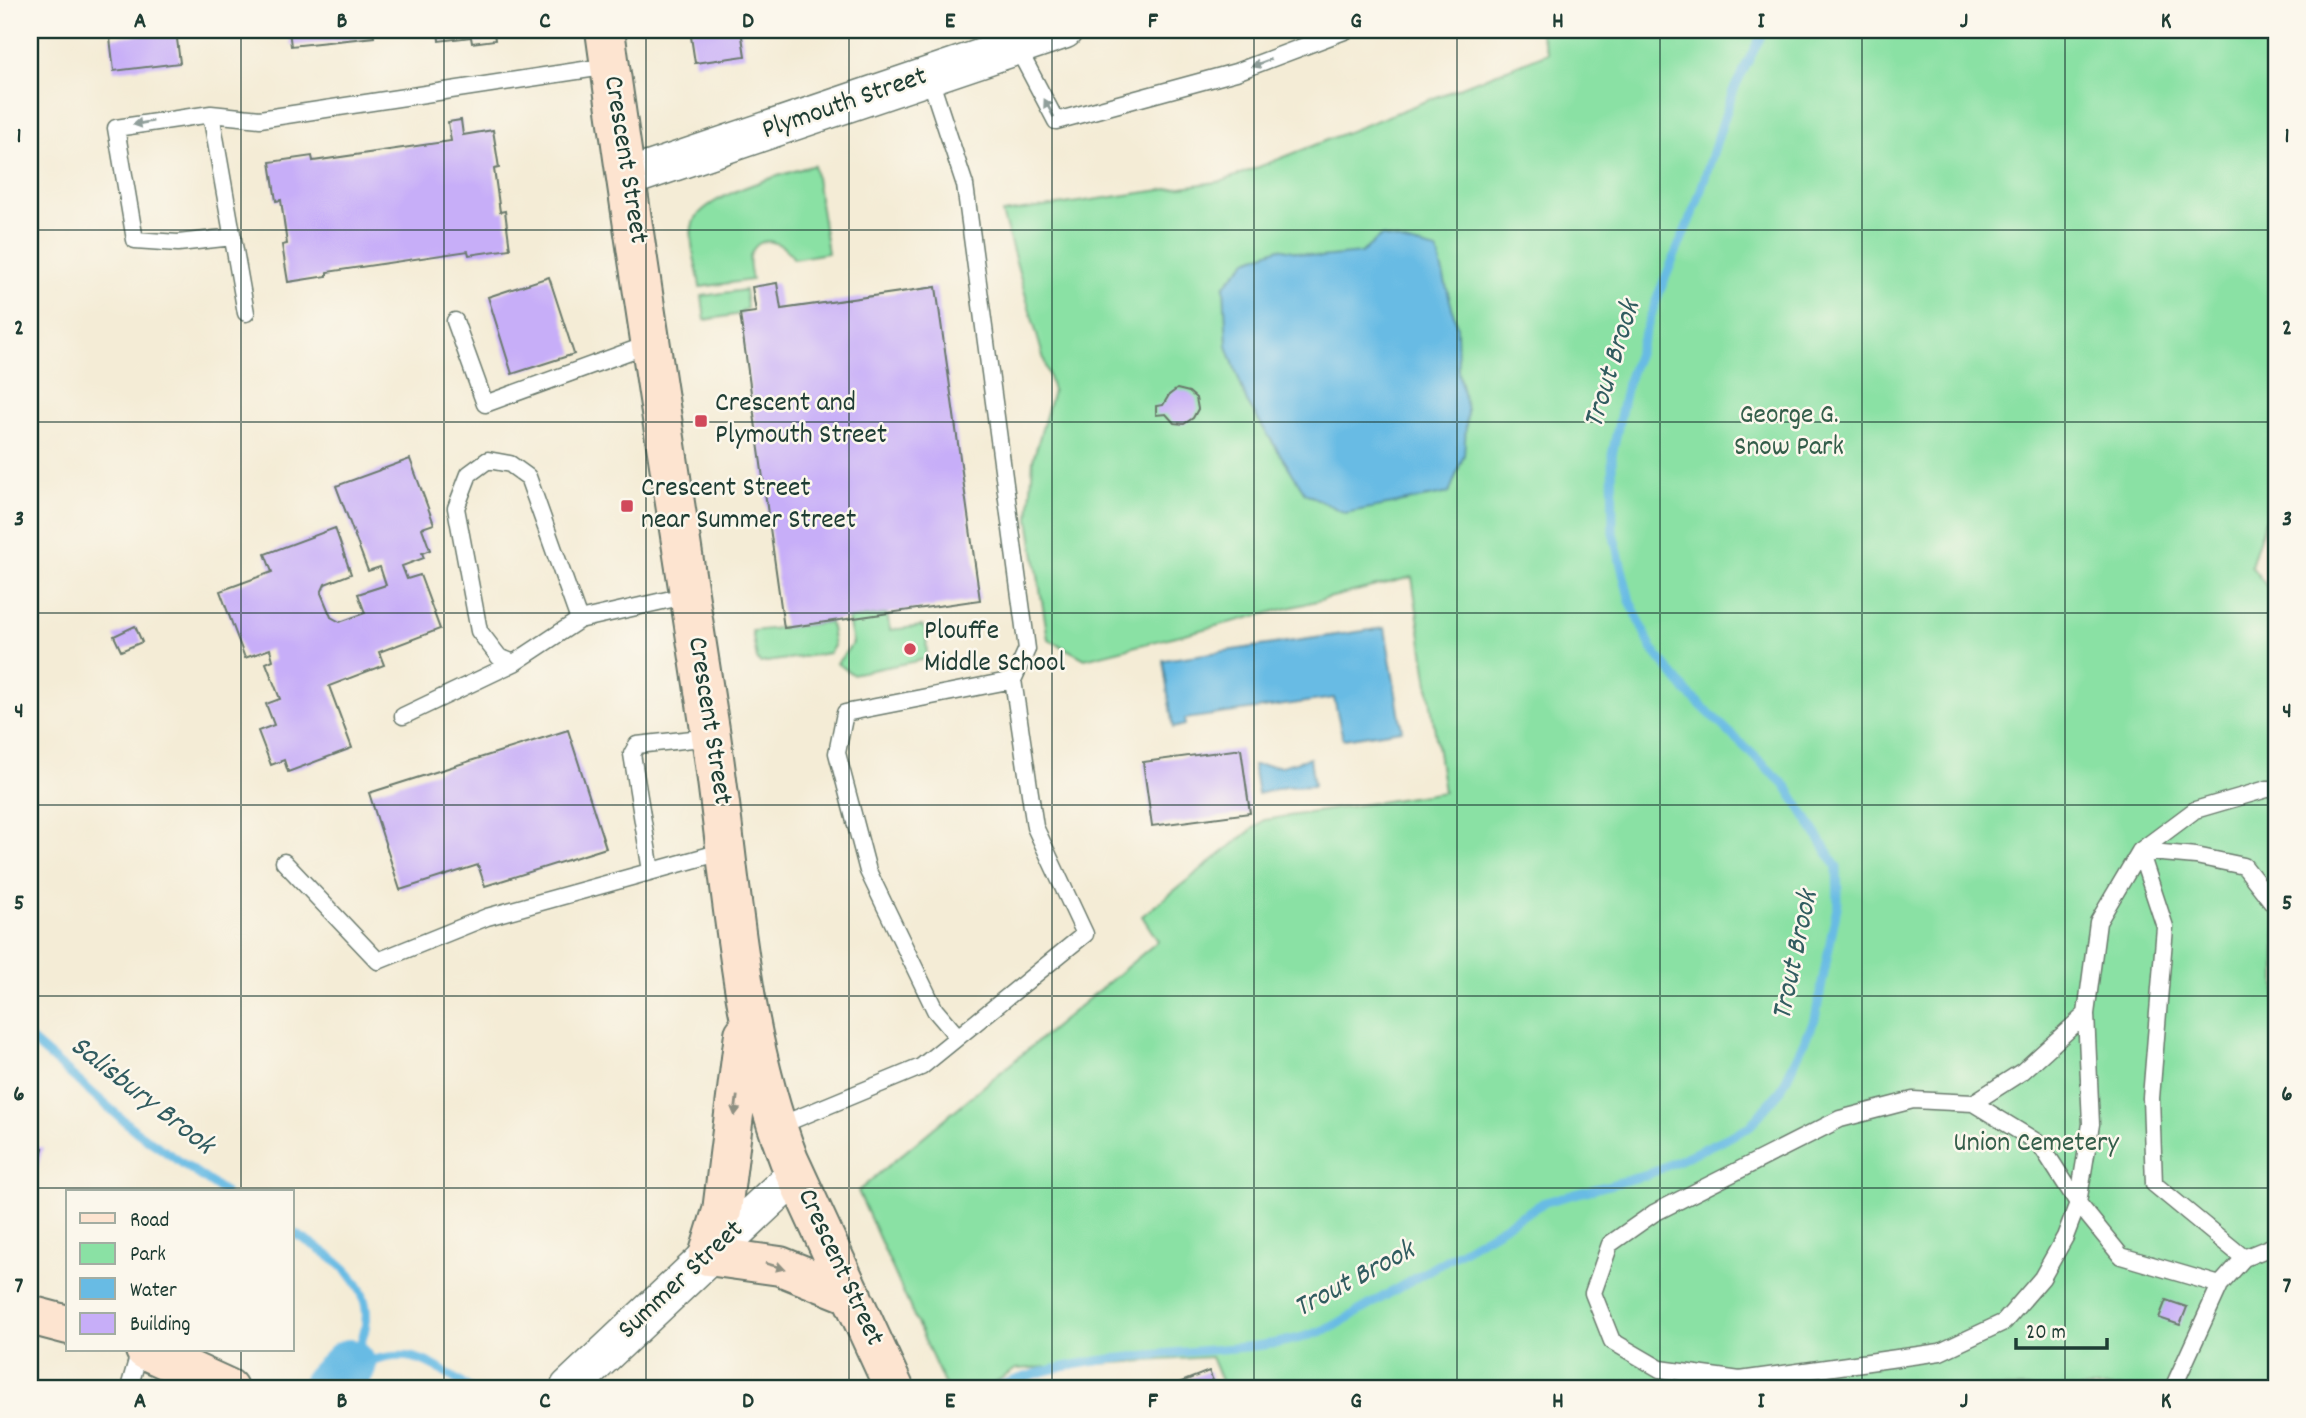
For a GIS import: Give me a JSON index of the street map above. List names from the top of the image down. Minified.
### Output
{"streets":{"main road":["Crescent Street"],"street":["Plymouth Street","Summer Street"]},"crossings":[["Plymouth Street","Crescent Street"],["Crescent Street","Summer Street"]],"water":["Trout Brook","Salisbury Brook"],"parks":["George G. Snow Park","Union Cemetery"],"places":{"transit":["Crescent and Plymouth Street","Crescent Street near Summer Street"],"other":["Plouffe Middle School"]},"legend":["Road","Park","Water","Building"],"scale_bar":"20 m","grid":{"columns":["A","B","C","D","E","F","G","H","I","J","K"],"rows":["1","2","3","4","5","6","7"]}}
